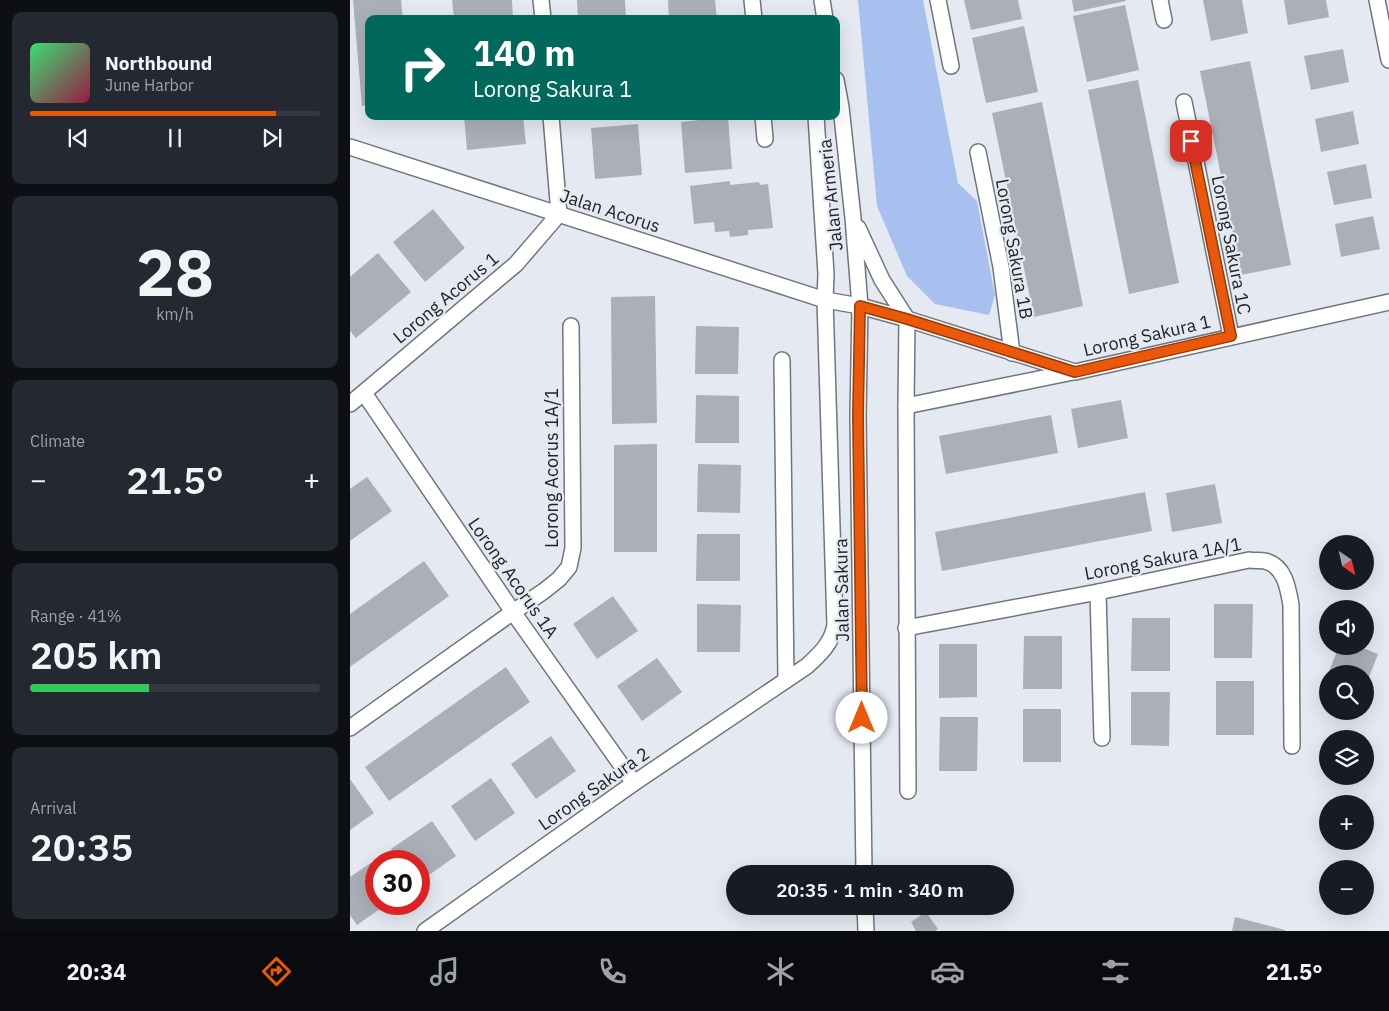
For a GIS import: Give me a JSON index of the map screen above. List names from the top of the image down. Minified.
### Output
{"streets":{"street":["Jalan Armeria","Jalan Acorus","Lorong Sakura 1C","Lorong Sakura 1B","Lorong Acorus 1","Lorong Sakura 1","Lorong Acorus 1A/1","Lorong Sakura 1A/1","Lorong Acorus 1A","Jalan Sakura","Lorong Sakura 2"]},"crossings":[["Jalan Armeria","Jalan Acorus"],["Jalan Armeria","Lorong Sakura 1"],["Jalan Armeria","Jalan Sakura"],["Jalan Acorus","Lorong Acorus 1"],["Jalan Acorus","Lorong Sakura 1"],["Jalan Acorus","Jalan Sakura"],["Lorong Sakura 1C","Lorong Sakura 1"],["Lorong Sakura 1B","Lorong Sakura 1"],["Lorong Acorus 1","Lorong Acorus 1A"],["Lorong Sakura 1","Jalan Sakura"],["Lorong Acorus 1A/1","Lorong Acorus 1A"],["Lorong Acorus 1A","Lorong Sakura 2"],["Jalan Sakura","Lorong Sakura 2"]],"north":"bottom right","page":{"turn":["140 m","Lorong Sakura 1"],"song":["Northbound","June Harbor"],"tile":[["28","km/h"],"Climate",["Range · 41%","205 km"],["Arrival","20:35"]],"heat":["−","21.5°","+"],"map_buttons":["+","−"],"limit":"30","trip":"20:35 · 1 min · 340 m","tabs":["20:34","21.5°"]}}
